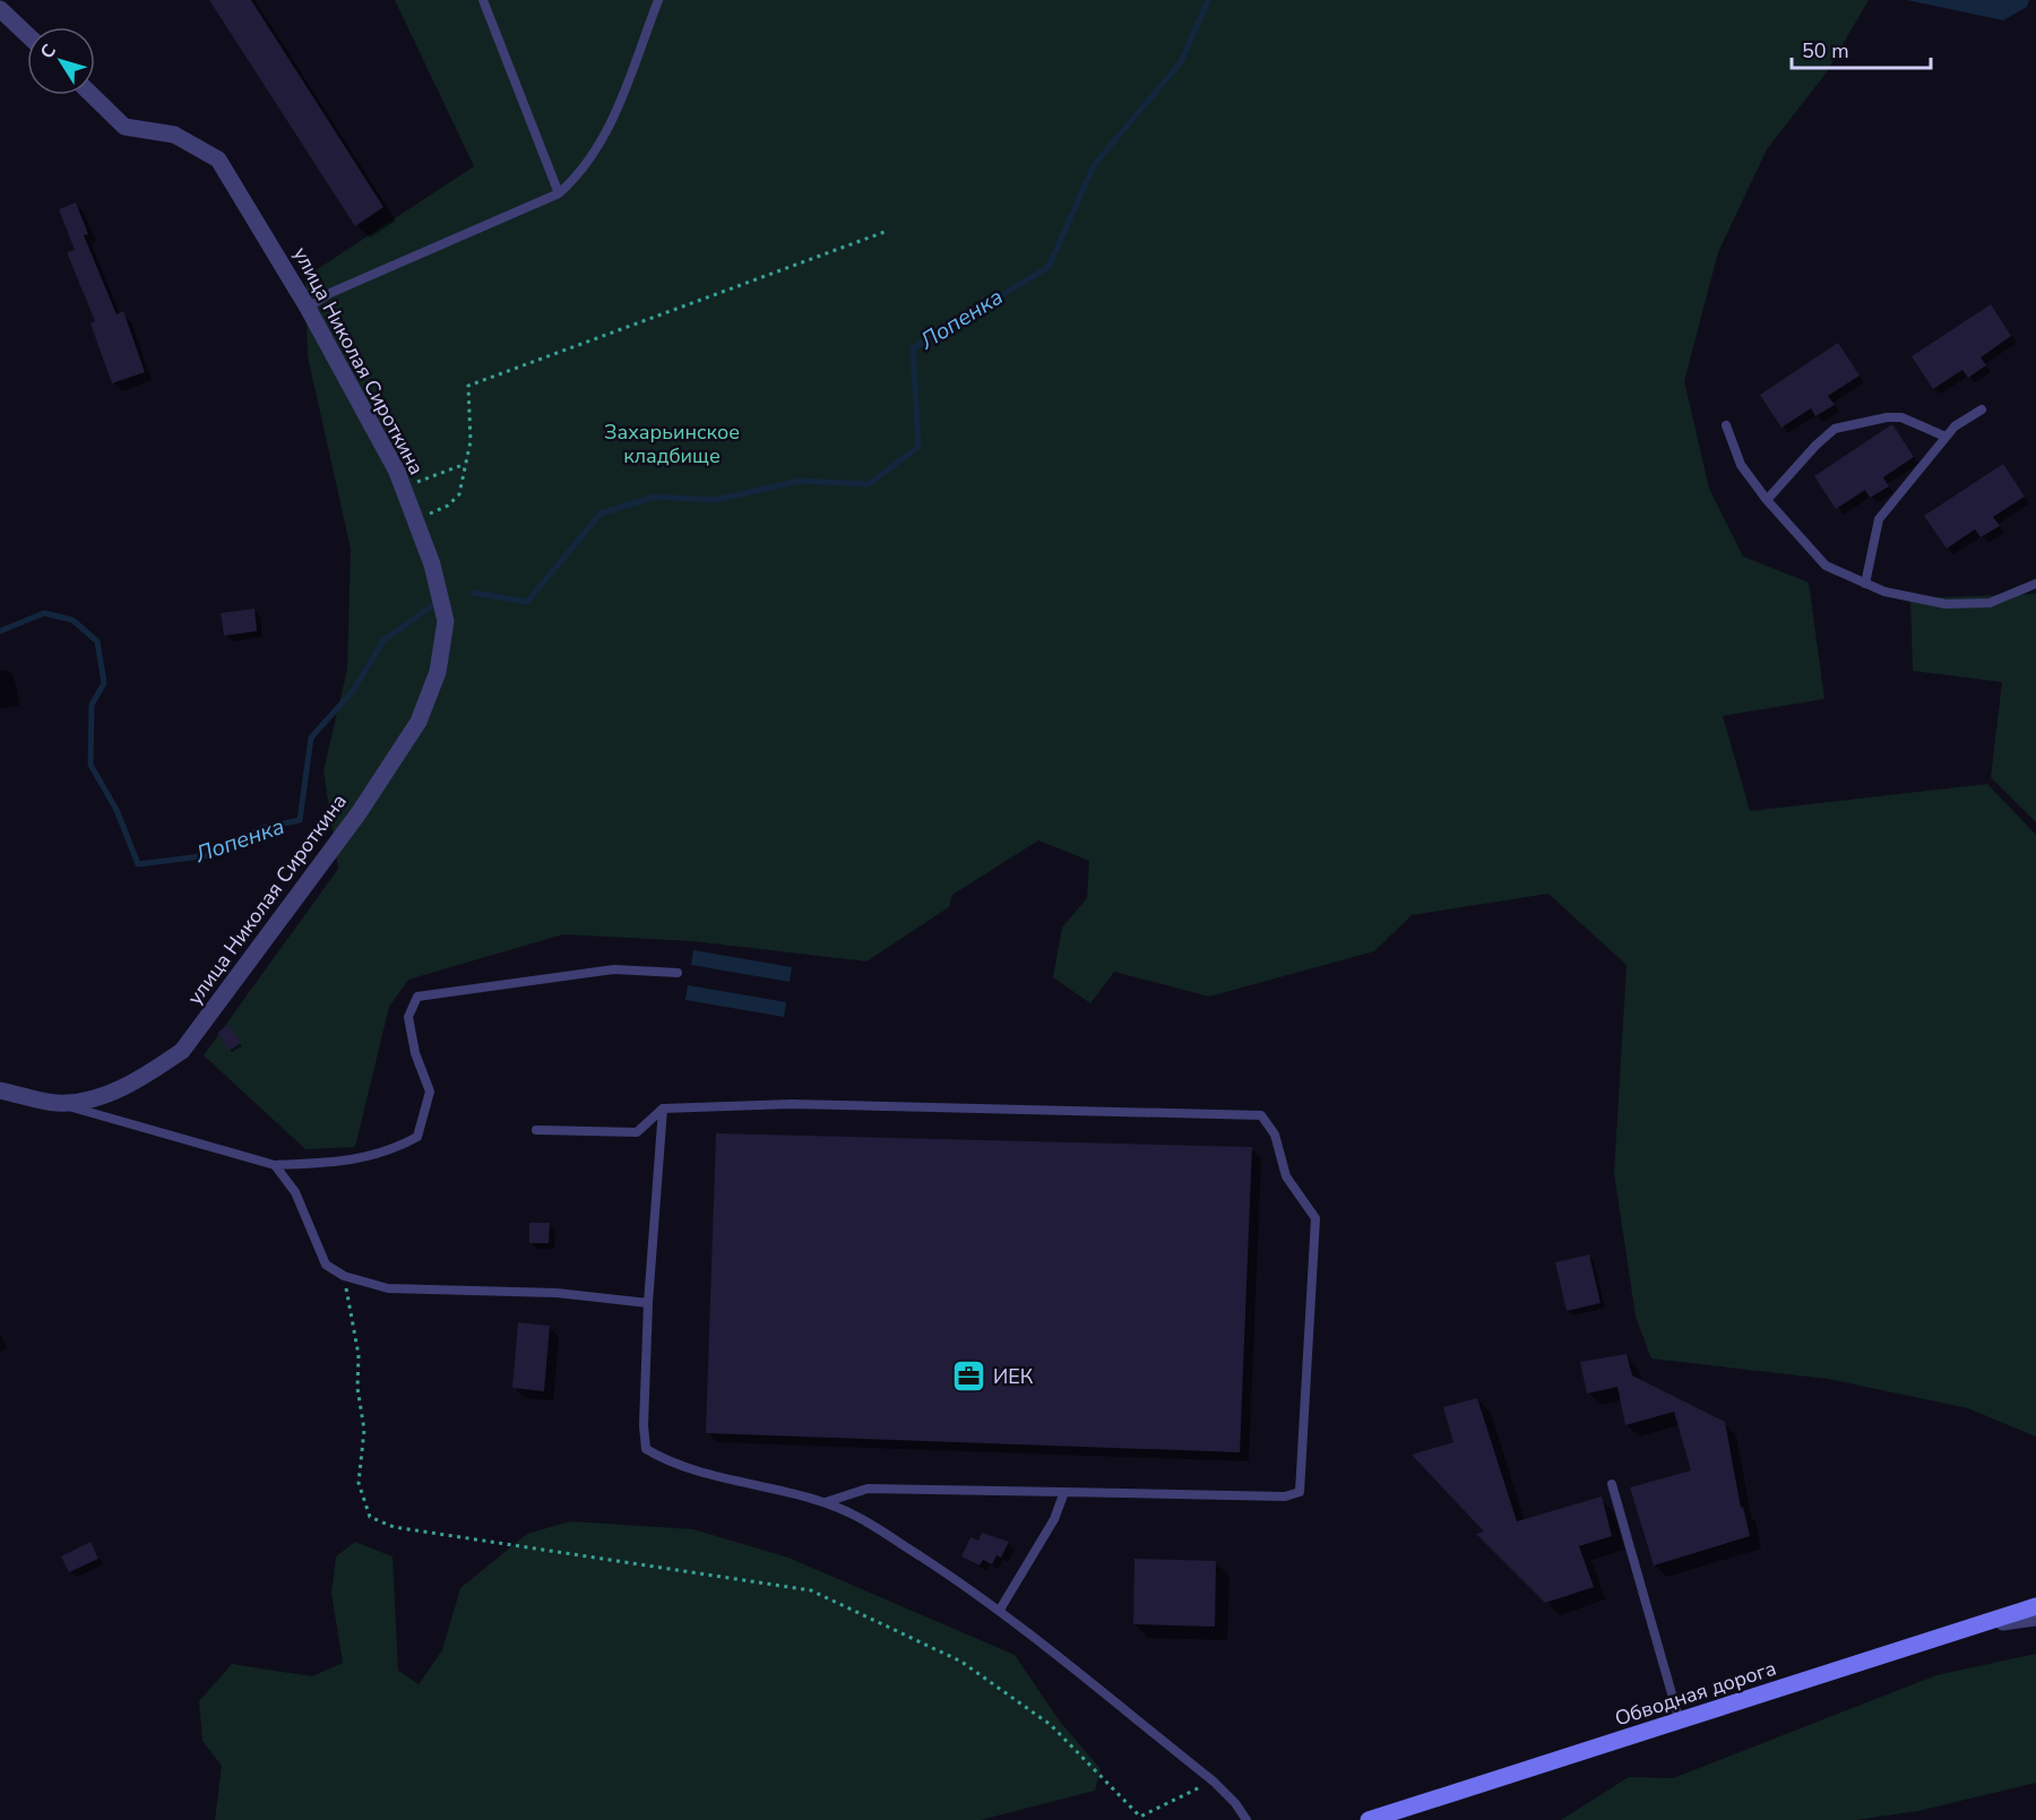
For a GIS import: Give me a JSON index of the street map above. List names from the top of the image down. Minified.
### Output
{"streets":{"main road":["Обводная дорога"],"street":["улица Николая Сироткина"]},"water":["Лопенка"],"parks":["Захарьинское кладбище"],"places":{"office":["ИЕК"]},"scale_bar":"50 m","north":"top left"}
